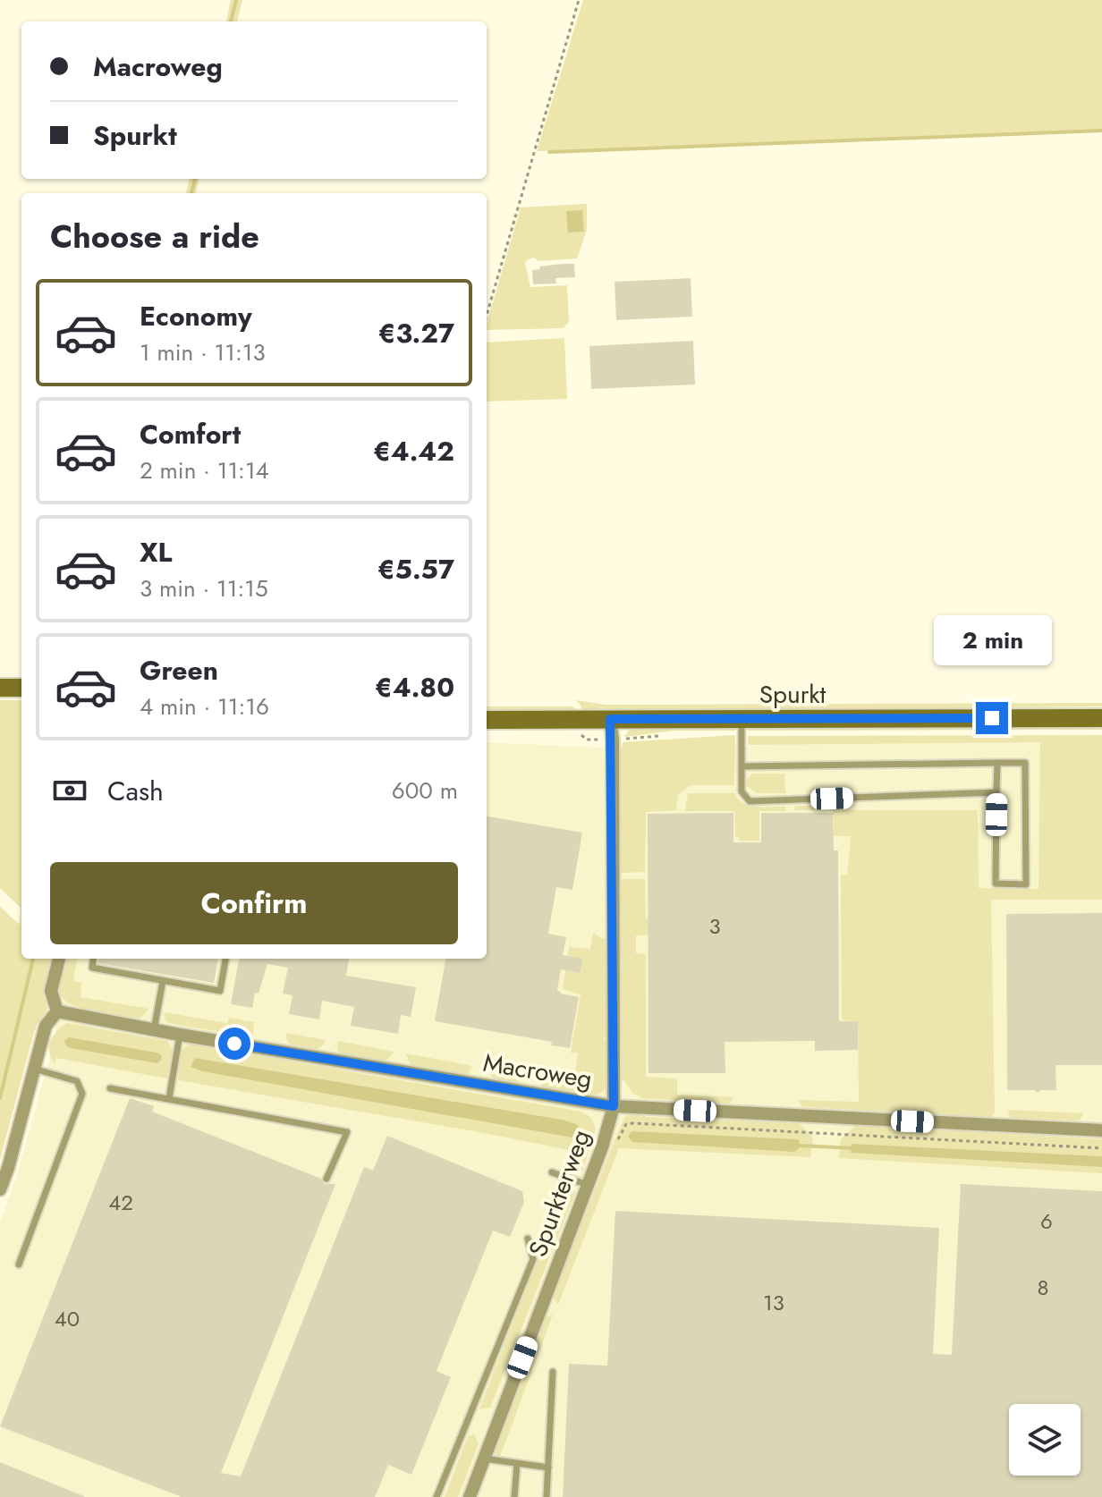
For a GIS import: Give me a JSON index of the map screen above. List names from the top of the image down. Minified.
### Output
{"streets":{"street":["Spurkt","Macroweg","Spurkterweg"]},"crossings":[["Spurkt","Spurkterweg"],["Macroweg","Spurkterweg"]],"house_numbers":["3","42","6","8","13","40"],"page":{"banner":["Macroweg","Spurkt"],"heading":"Choose a ride","list":[{"name":"Economy","note":"1 min · 11:13","value":"€3.27"},{"name":"Comfort","note":"2 min · 11:14","value":"€4.42"},{"name":"XL","note":"3 min · 11:15","value":"€5.57"},{"name":"Green","note":"4 min · 11:16","value":"€4.80"}],"bubble":"2 min","pay":["Cash","600 m"],"buttons":"Confirm"}}
